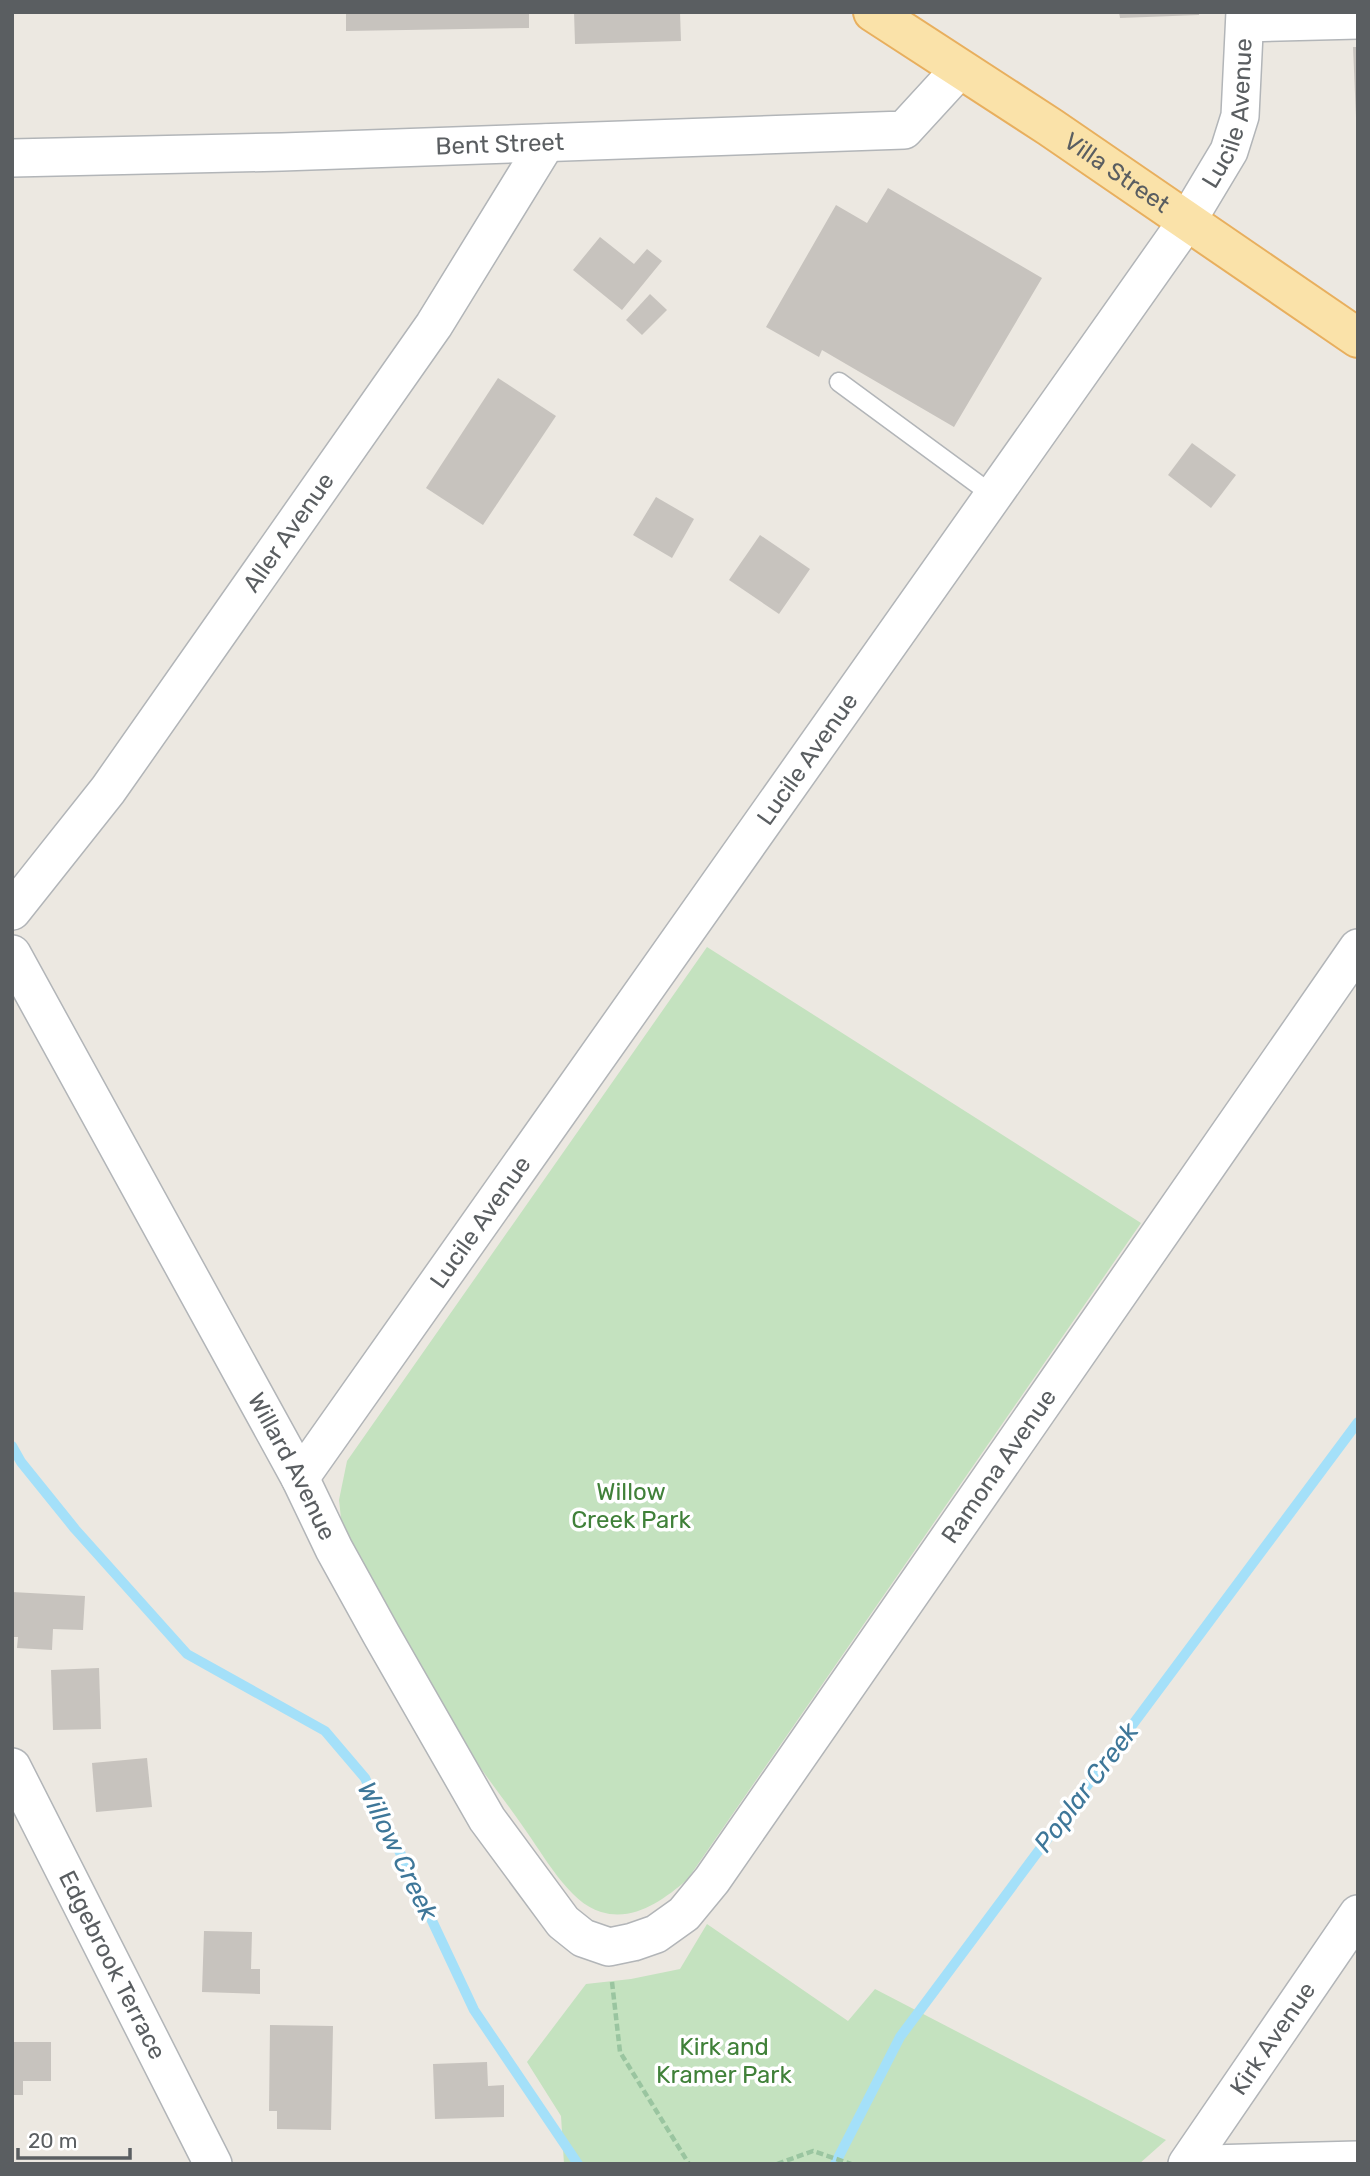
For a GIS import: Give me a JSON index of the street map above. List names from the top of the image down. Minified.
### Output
{"streets":{"main road":["Villa Street"],"street":["Lucile Avenue","Bent Street","Aller Avenue","Ramona Avenue","Willard Avenue","Edgebrook Terrace","Kirk Avenue"]},"crossings":[["Lucile Avenue","Villa Street"],["Lucile Avenue","Willard Avenue"],["Bent Street","Villa Street"],["Bent Street","Aller Avenue"],["Ramona Avenue","Willard Avenue"]],"water":["Poplar Creek","Willow Creek"],"parks":["Willow Creek Park","Kirk and Kramer Park"],"scale_bar":"20 m"}
